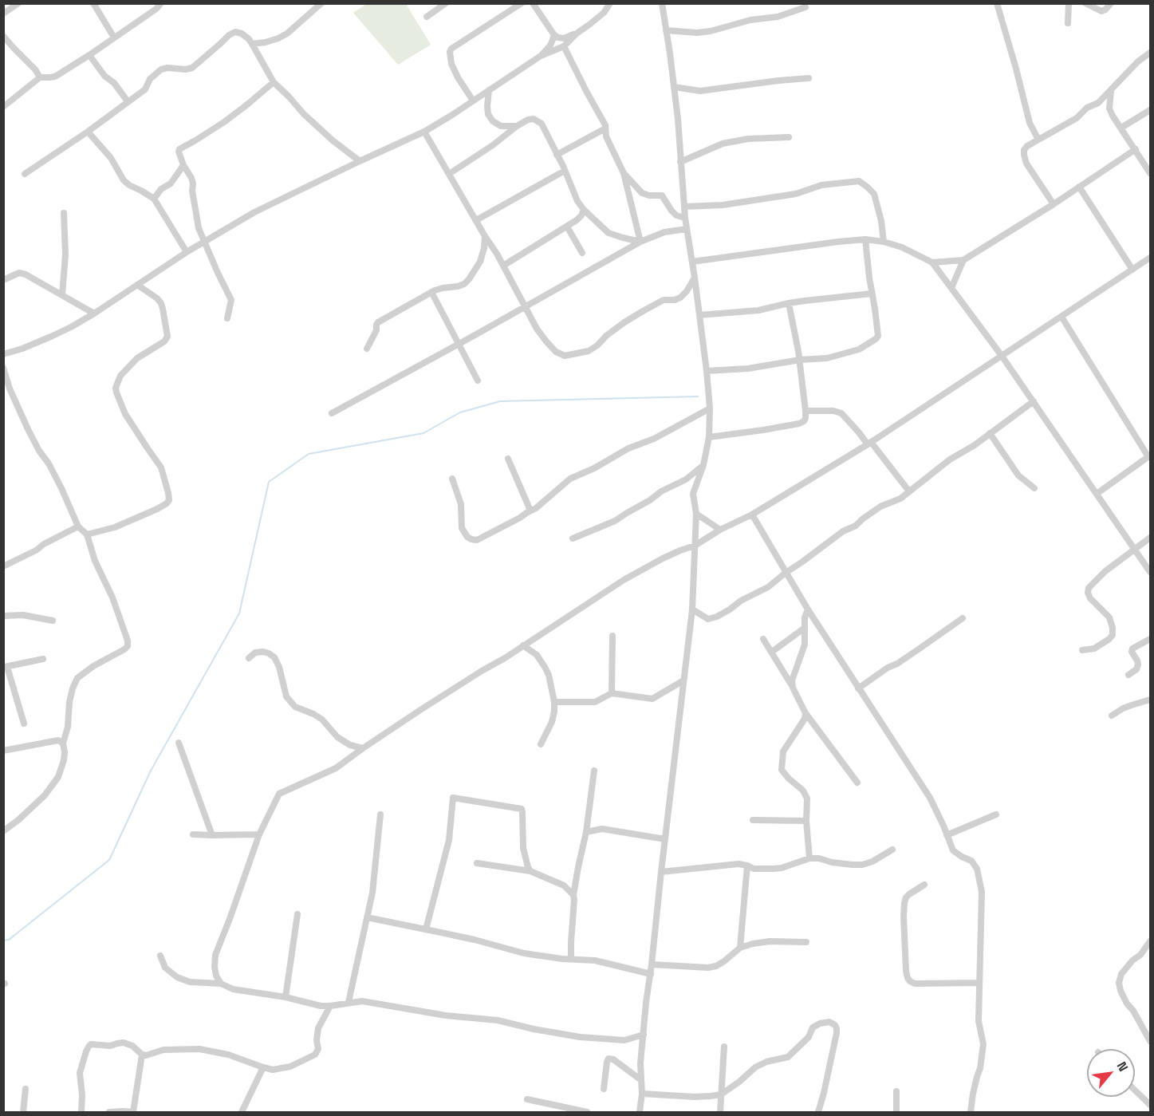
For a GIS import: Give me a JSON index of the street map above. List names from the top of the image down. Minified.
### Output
{"north":"top right"}
